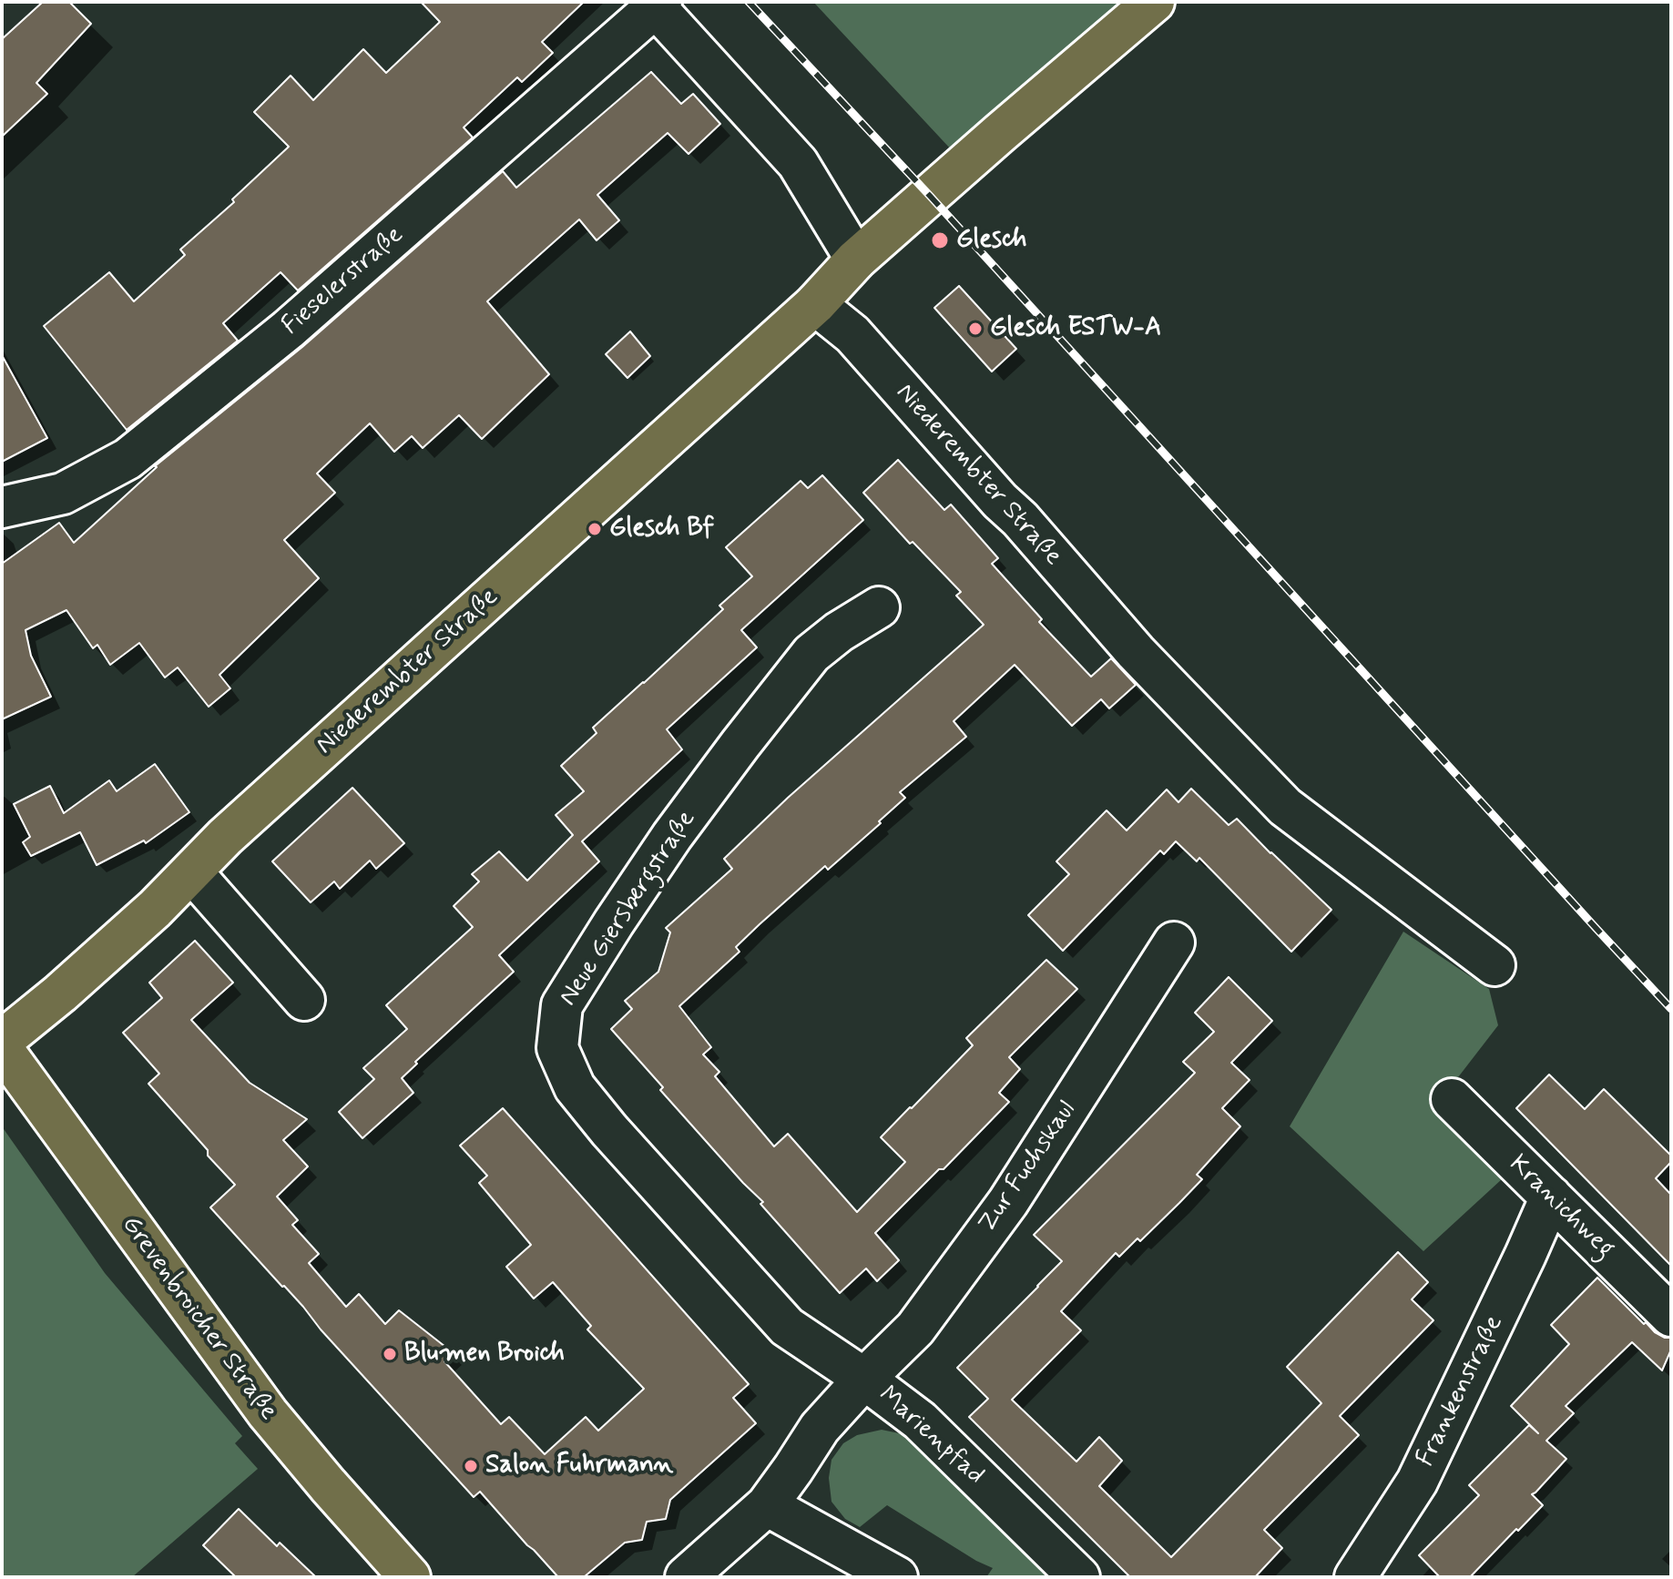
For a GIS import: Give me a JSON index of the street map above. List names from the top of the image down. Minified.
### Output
{"streets":{"main road":["Niederembter Straße","Grevenbroicher Straße"],"street":["Fieselerstraße","Neue Giersbergstraße","Zur Fuchskaul","Kranichweg","Frankenstraße","Marienpfad"]},"crossings":[["Neue Giersbergstraße","Zur Fuchskaul"],["Neue Giersbergstraße","Marienpfad"],["Zur Fuchskaul","Marienpfad"],["Kranichweg","Frankenstraße"]],"places":["Glesch","Glesch ESTW-A","Glesch Bf","Blumen Broich","Salon Fuhrmann"]}
